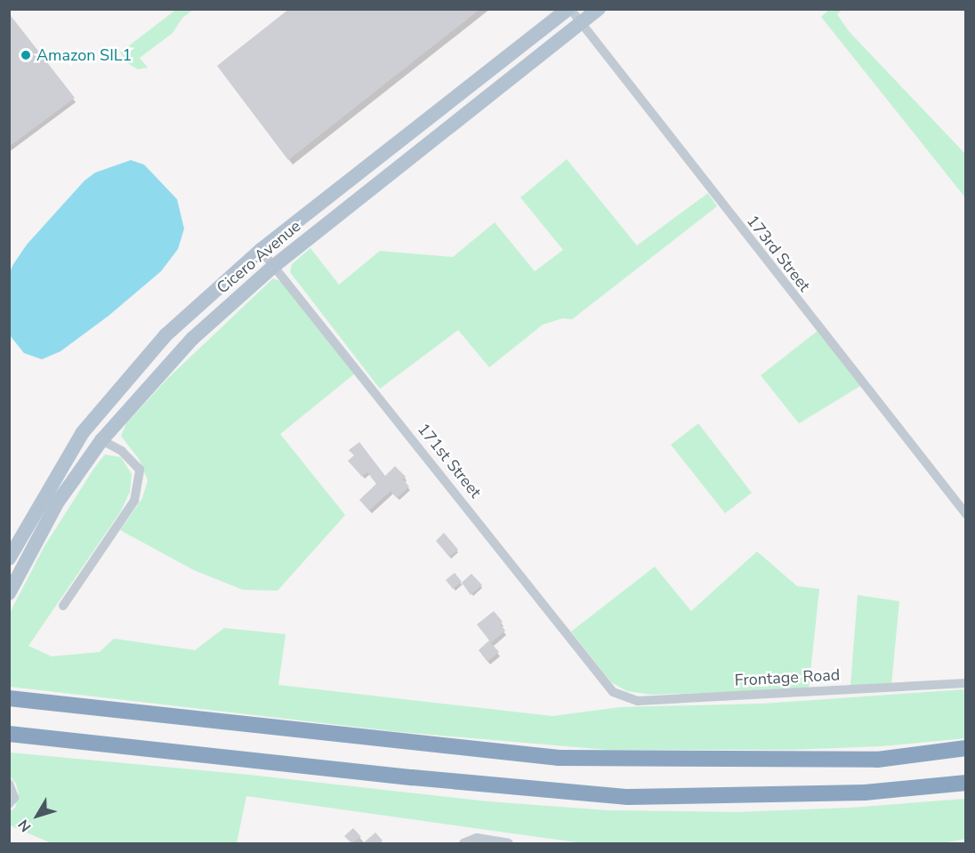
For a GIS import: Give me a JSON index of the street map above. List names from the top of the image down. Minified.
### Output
{"streets":{"main road":["Cicero Avenue"],"street":["173rd Street","171st Street","Frontage Road"]},"crossings":[["173rd Street","Cicero Avenue"],["Cicero Avenue","171st Street"],["171st Street","Frontage Road"]],"places":["Amazon SIL1"],"north":"bottom left"}
